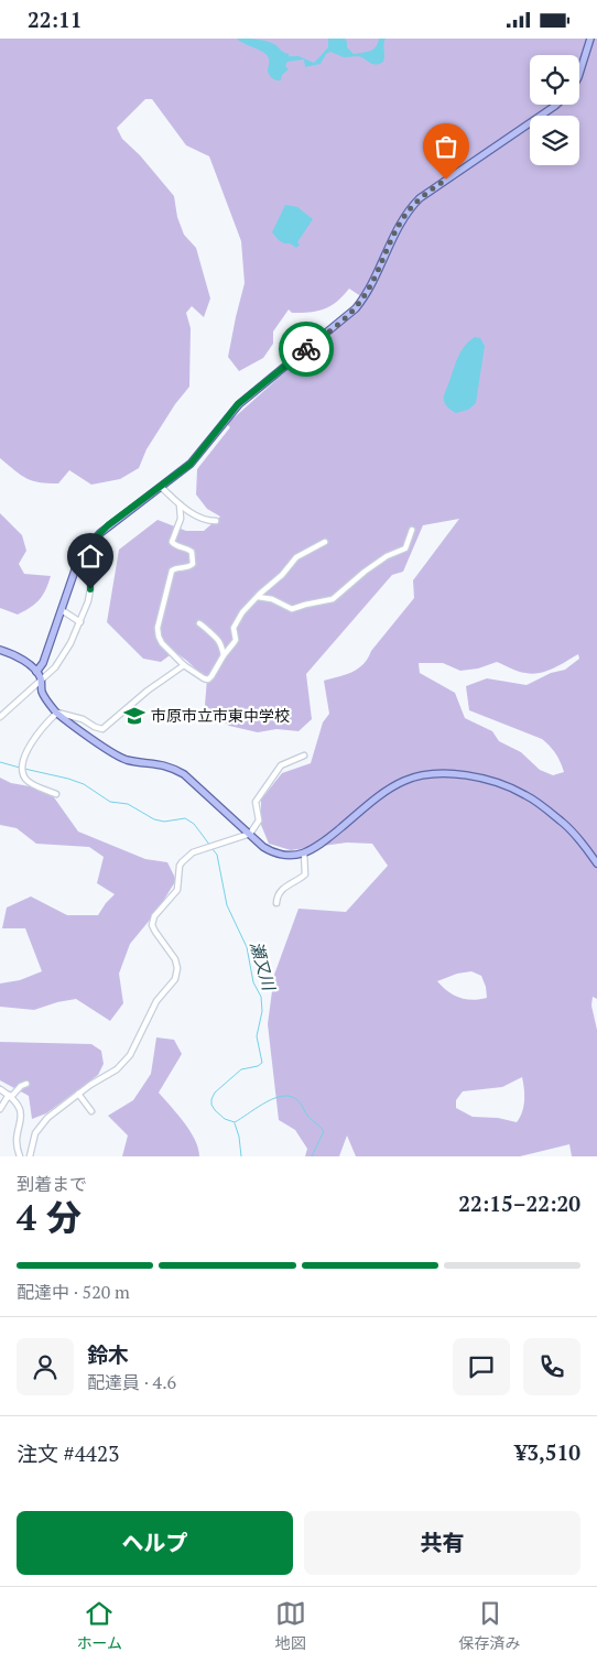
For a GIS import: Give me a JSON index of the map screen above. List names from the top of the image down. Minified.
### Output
{"water":["瀬又川"],"places":{"school or university":["市原市立市東中学校"]},"page":{"status":"22:11","heading":["4 分","到着まで","22:15–22:20"],"panel":["鈴木","配達員 · 4.6","注文 #4423","¥3,510"],"bar":"配達中 · 520 m","buttons":["ヘルプ","共有"],"tabs":["ホーム","地図","保存済み"]}}
